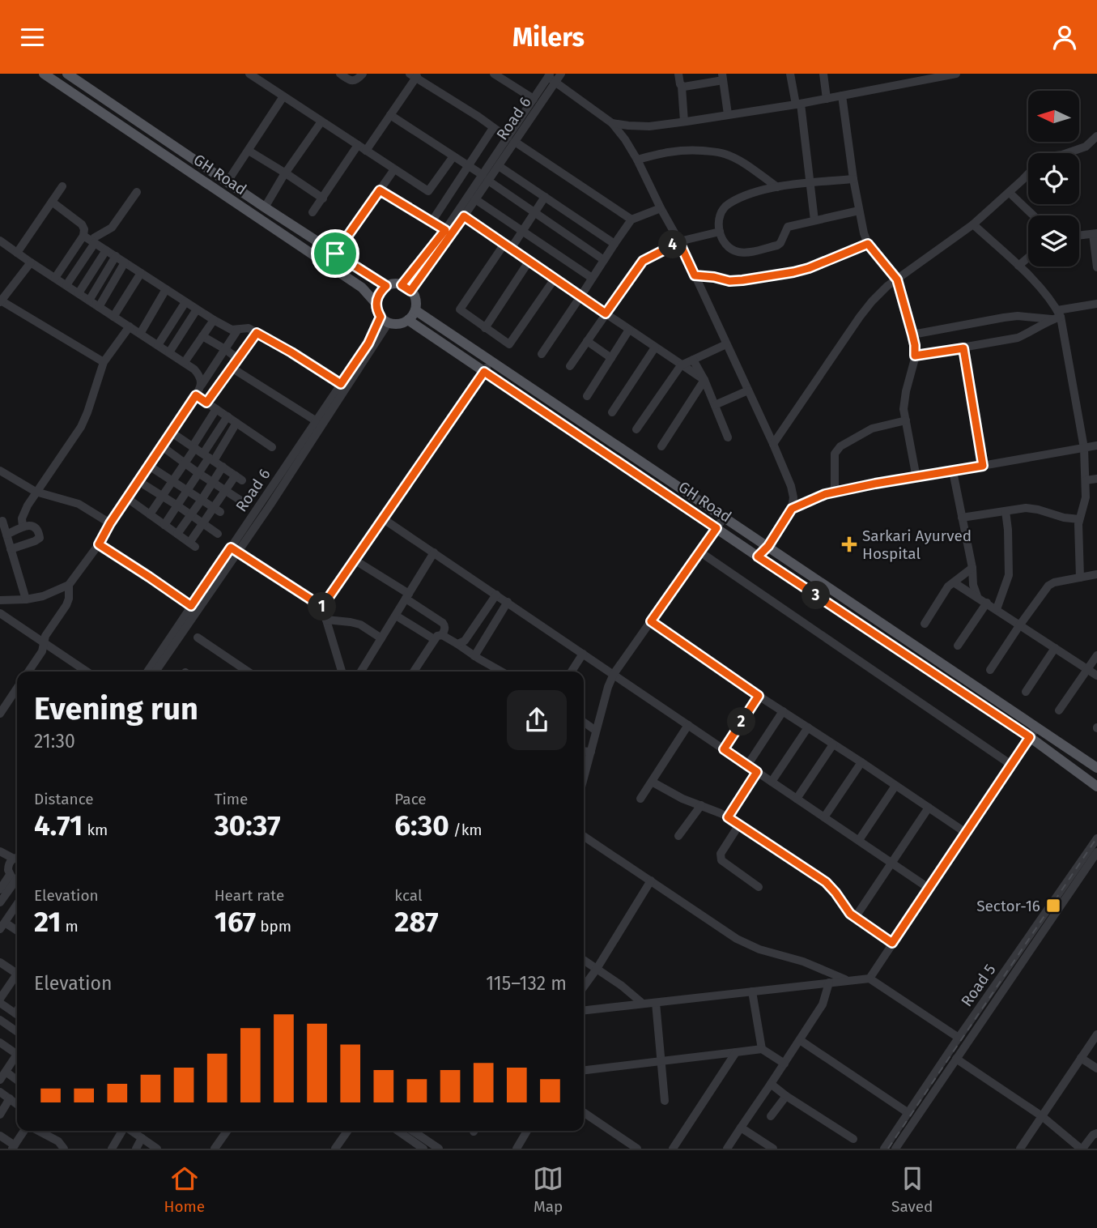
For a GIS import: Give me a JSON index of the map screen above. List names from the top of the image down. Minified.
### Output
{"streets":{"main road":["GH Road"],"street":["Road 6","Road 5"]},"crossings":[["Road 6","GH Road"]],"places":{"health":["Sarkari Ayurved Hospital"],"transit":["Sector-16"]},"north":"left","page":{"header":"Milers","pins":["4","3","1","2"],"heading":["Evening run","21:30"],"stats":[["Distance","4.71 km"],["Time","30:37"],["Pace","6:30 /km"],["Elevation","21 m"],["Heart rate","167 bpm"],["kcal","287"]],"chart":["Elevation","115–132 m"],"tabs":["Home","Map","Saved"]}}
